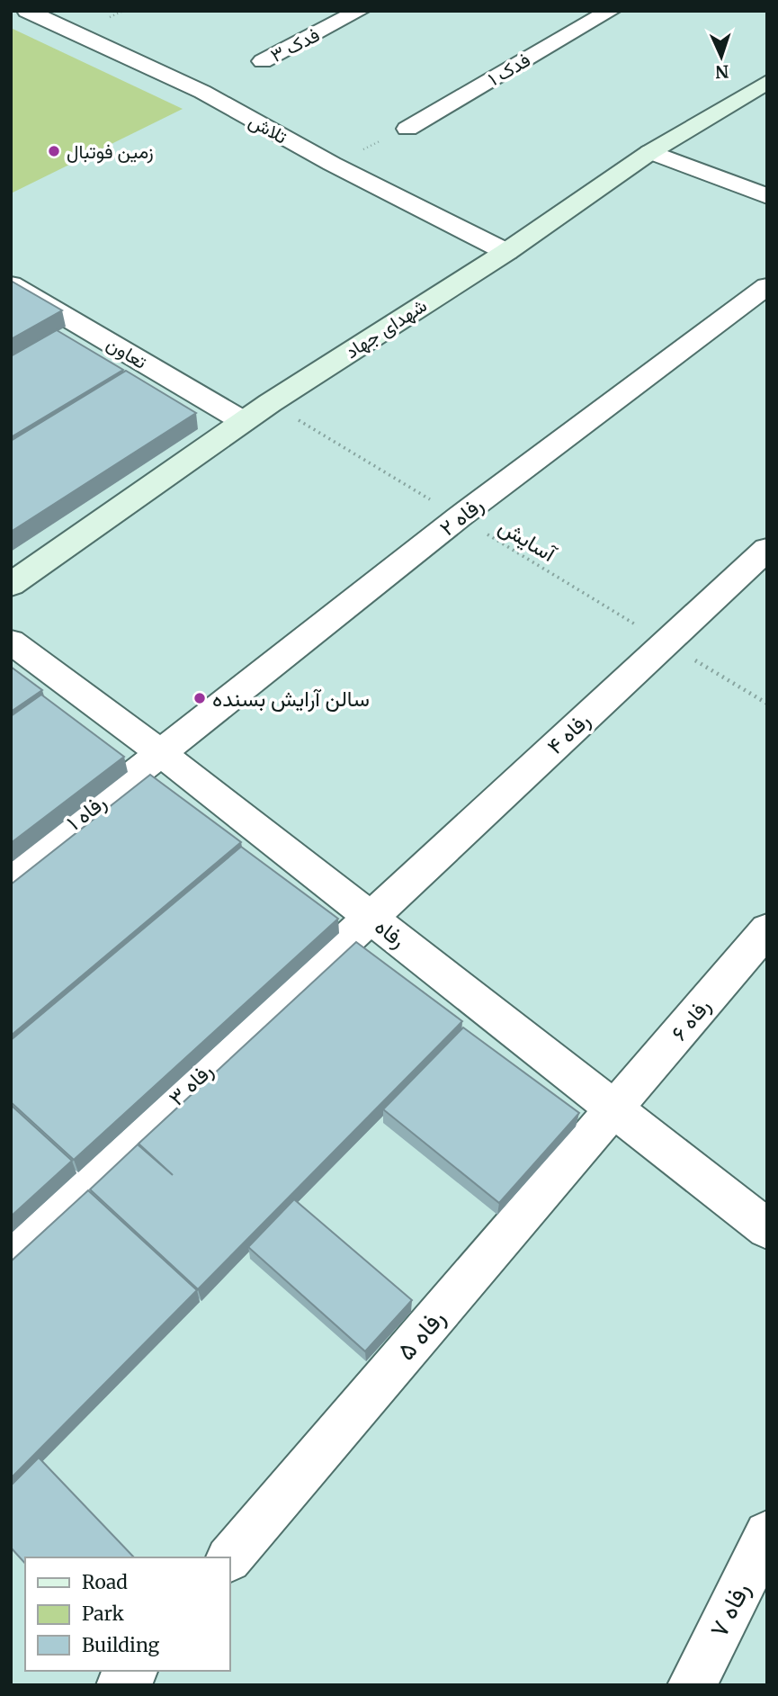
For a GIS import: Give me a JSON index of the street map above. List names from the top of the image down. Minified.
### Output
{"streets":{"street":["فدک ۳","فدک ۱","تلاش","شهدای جهاد","تعاون","رفاه ۲","رفاه ۴","رفاه ۱","رفاه","رفاه ۶","رفاه ۳","رفاه ۵","رفاه ۷"],"path":["آسایش"]},"crossings":[["تلاش","شهدای جهاد"],["شهدای جهاد","تعاون"],["شهدای جهاد","آسایش"],["رفاه ۲","آسایش"],["رفاه ۲","رفاه ۱"],["رفاه ۲","رفاه"],["آسایش","رفاه ۴"],["رفاه ۴","رفاه"],["رفاه ۴","رفاه ۳"],["رفاه ۱","رفاه"],["رفاه","رفاه ۶"],["رفاه","رفاه ۳"],["رفاه","رفاه ۵"],["رفاه ۶","رفاه ۵"]],"places":["زمین فوتبال","سالن آرایش بسنده"],"legend":["Road","Park","Building"],"north":"bottom"}
